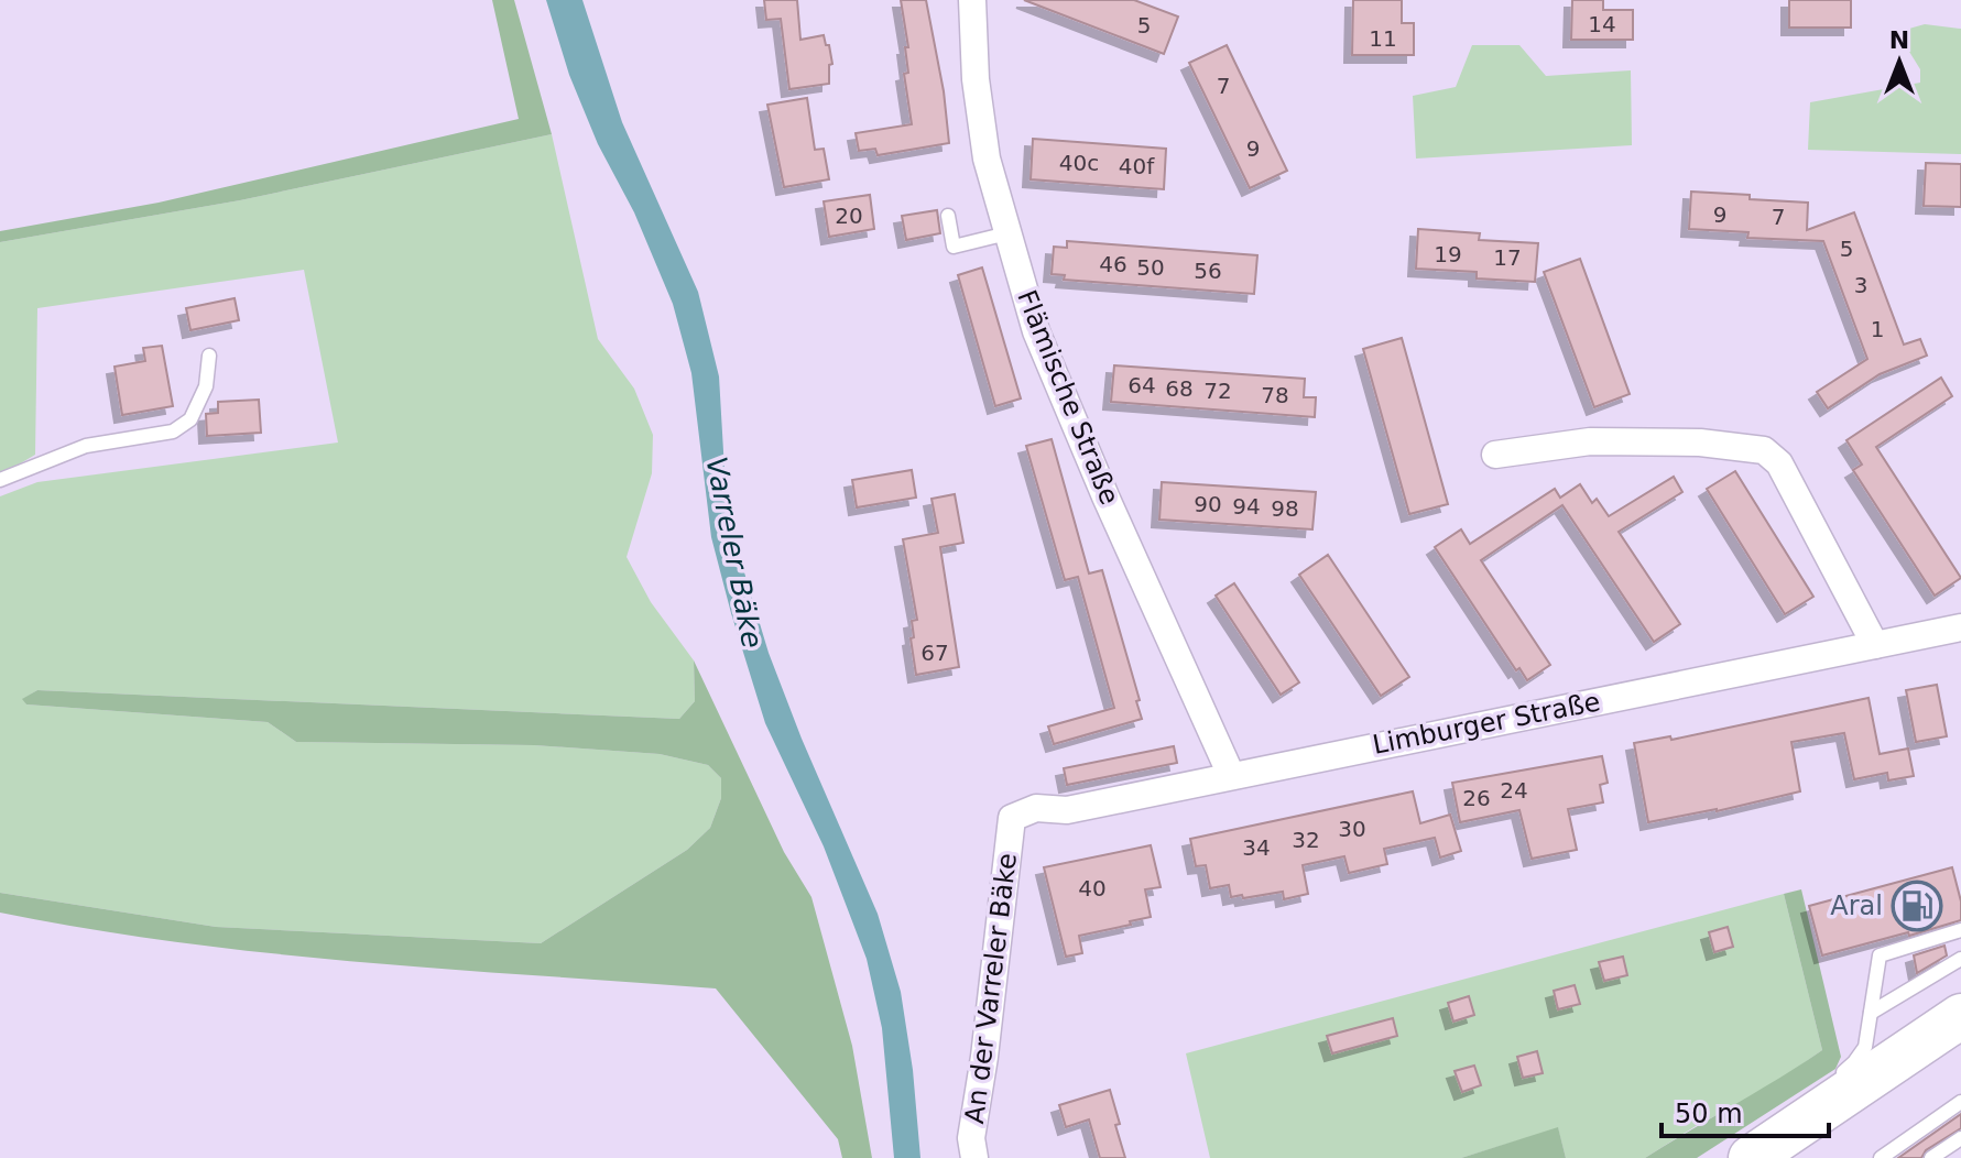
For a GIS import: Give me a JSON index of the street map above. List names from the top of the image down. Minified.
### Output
{"streets":{"street":["Flämische Straße","Limburger Straße","An der Varreler Bäke"]},"crossings":[["Flämische Straße","Limburger Straße"],["Limburger Straße","An der Varreler Bäke"]],"water":["Varreler Bäke"],"places":{"fuel station":["Aral"]},"house_numbers":["14","5","11","7","9","40c","40f","9","20","7","5","19","17","46","50","56","3","1","64","68","72","78","90","94","98","67","24","26","30","32","34","40"],"scale_bar":"50 m","north":"top"}
